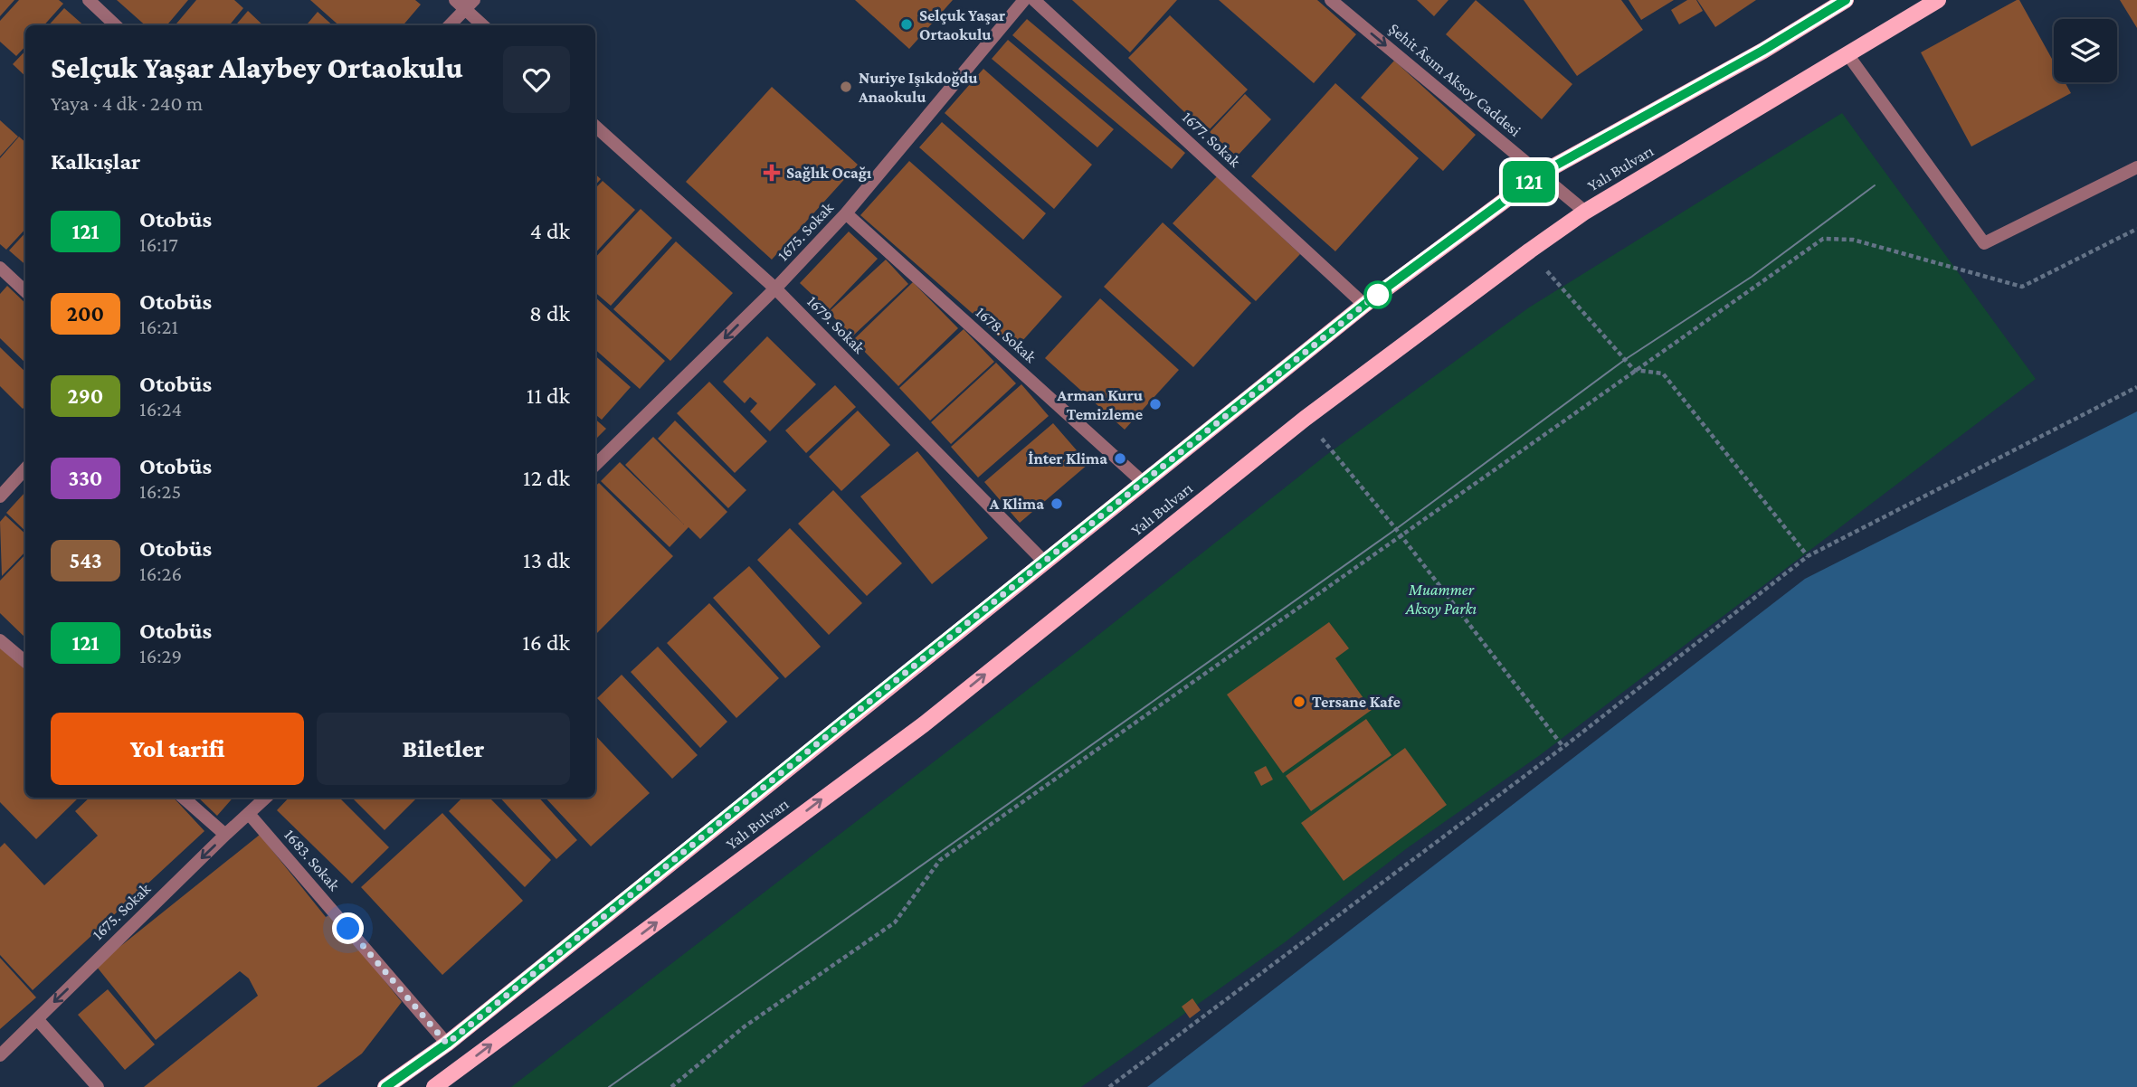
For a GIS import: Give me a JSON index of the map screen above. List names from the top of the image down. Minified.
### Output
{"streets":{"main road":["Yalı Bulvarı"],"street":["Şehit Âsım Aksoy Caddesi","1677. Sokak","1675. Sokak","1679. Sokak","1678. Sokak","1683. Sokak"]},"crossings":[["Şehit Âsım Aksoy Caddesi","Yalı Bulvarı"],["1677. Sokak","Yalı Bulvarı"],["Yalı Bulvarı","1679. Sokak"],["Yalı Bulvarı","1678. Sokak"],["Yalı Bulvarı","1683. Sokak"],["1675. Sokak","1679. Sokak"],["1675. Sokak","1678. Sokak"],["1675. Sokak","1683. Sokak"]],"one_way":["Şehit Âsım Aksoy Caddesi","1675. Sokak"],"parks":["Muammer Aksoy Parkı"],"places":{"other":["Selçuk Yaşar Ortaokulu","Nuriye Işıkdoğdu Anaokulu","Arman Kuru Temizleme","İnter Klima","A Klima","Tersane Kafe"],"health":["Sağlık Ocağı"]},"lines":["bus line 121"],"page":{"on_map":"121","heading":[["Selçuk Yaşar Alaybey Ortaokulu","Yaya · 4 dk · 240 m"],"Kalkışlar"],"list":[{"mark":"121","name":"Otobüs","note":"16:17","value":"4 dk"},{"mark":"200","name":"Otobüs","note":"16:21","value":"8 dk"},{"mark":"290","name":"Otobüs","note":"16:24","value":"11 dk"},{"mark":"330","name":"Otobüs","note":"16:25","value":"12 dk"},{"mark":"543","name":"Otobüs","note":"16:26","value":"13 dk"},{"mark":"121","name":"Otobüs","note":"16:29","value":"16 dk"}],"buttons":["Yol tarifi","Biletler"]}}
